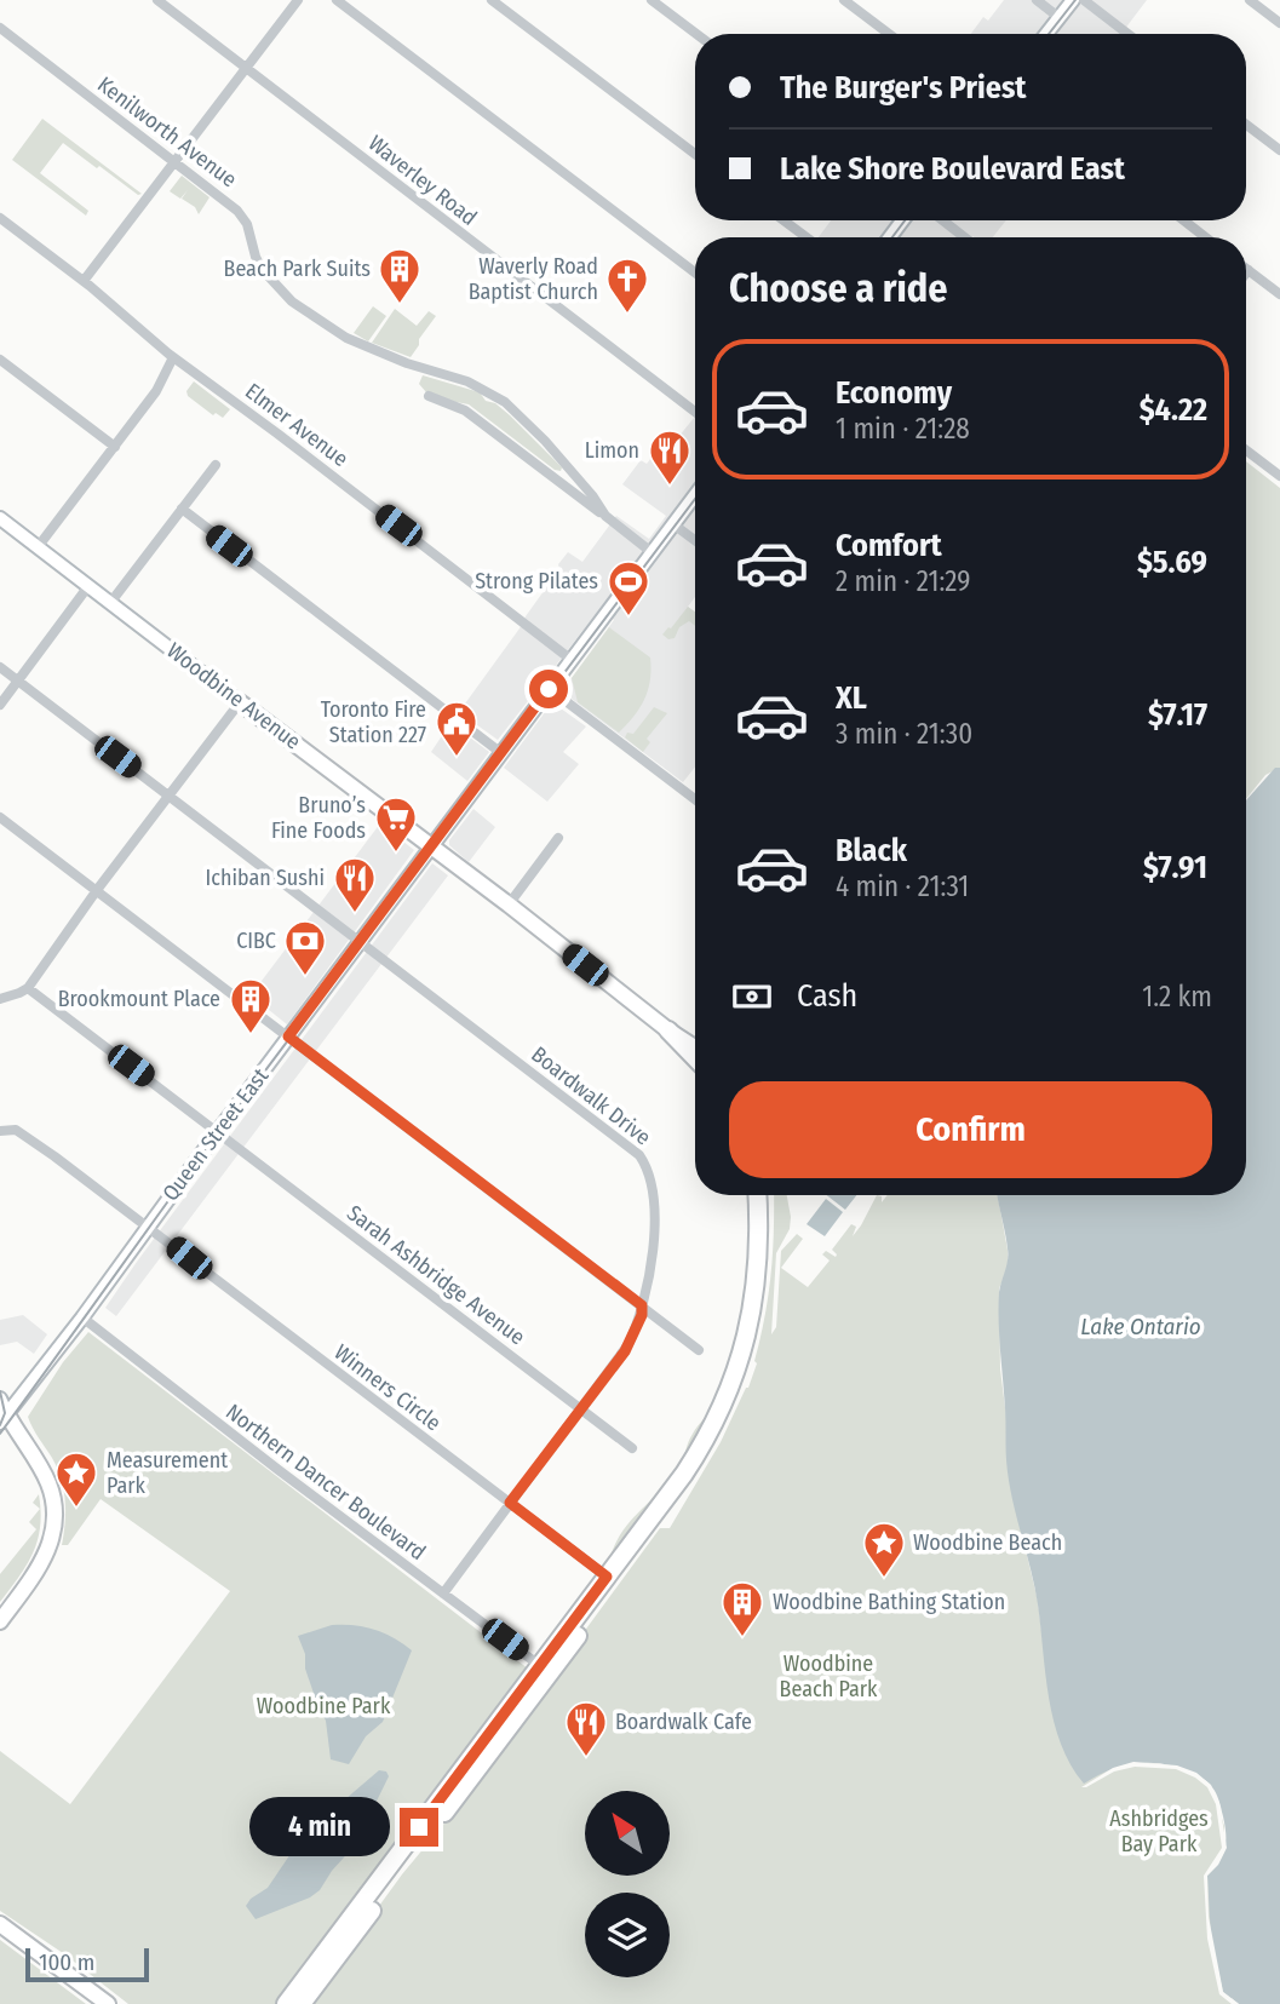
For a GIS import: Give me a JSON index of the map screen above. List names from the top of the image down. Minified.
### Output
{"streets":{"highway":["Woodbine Avenue"],"main road":["Queen Street East"],"street":["Kenilworth Avenue","Waverley Road","Elmer Avenue","Boardwalk Drive","Sarah Ashbridge Avenue","Winners Circle","Northern Dancer Boulevard"]},"crossings":[["Kenilworth Avenue","Queen Street East"],["Elmer Avenue","Queen Street East"],["Woodbine Avenue","Queen Street East"],["Boardwalk Drive","Queen Street East"],["Boardwalk Drive","Sarah Ashbridge Avenue"],["Boardwalk Drive","Winners Circle"],["Boardwalk Drive","Northern Dancer Boulevard"],["Queen Street East","Sarah Ashbridge Avenue"],["Queen Street East","Winners Circle"],["Queen Street East","Northern Dancer Boulevard"]],"water":["Lake Ontario"],"parks":["Woodbine Beach Park","Woodbine Park","Ashbridges Bay Park"],"places":{"building":["Beach Park Suits","Brookmount Place","Woodbine Bathing Station"],"church":["Waverly Road Baptist Church"],"restaurant":["Limon","Ichiban Sushi","Boardwalk Cafe"],"sports":["Strong Pilates"],"public building":["Toronto Fire Station 227"],"supermarket":["Bruno’s Fine Foods"],"bank":["CIBC"],"place":["Measurement Park","Woodbine Beach"]},"scale_bar":"100 m","north":"top left","page":{"banner":["The Burger's Priest","Lake Shore Boulevard East"],"heading":"Choose a ride","list":[{"name":"Economy","note":"1 min · 21:28","value":"$4.22"},{"name":"Comfort","note":"2 min · 21:29","value":"$5.69"},{"name":"XL","note":"3 min · 21:30","value":"$7.17"},{"name":"Black","note":"4 min · 21:31","value":"$7.91"}],"pay":["Cash","1.2 km"],"buttons":"Confirm","bubble":"4 min","scale":"100 m"}}
